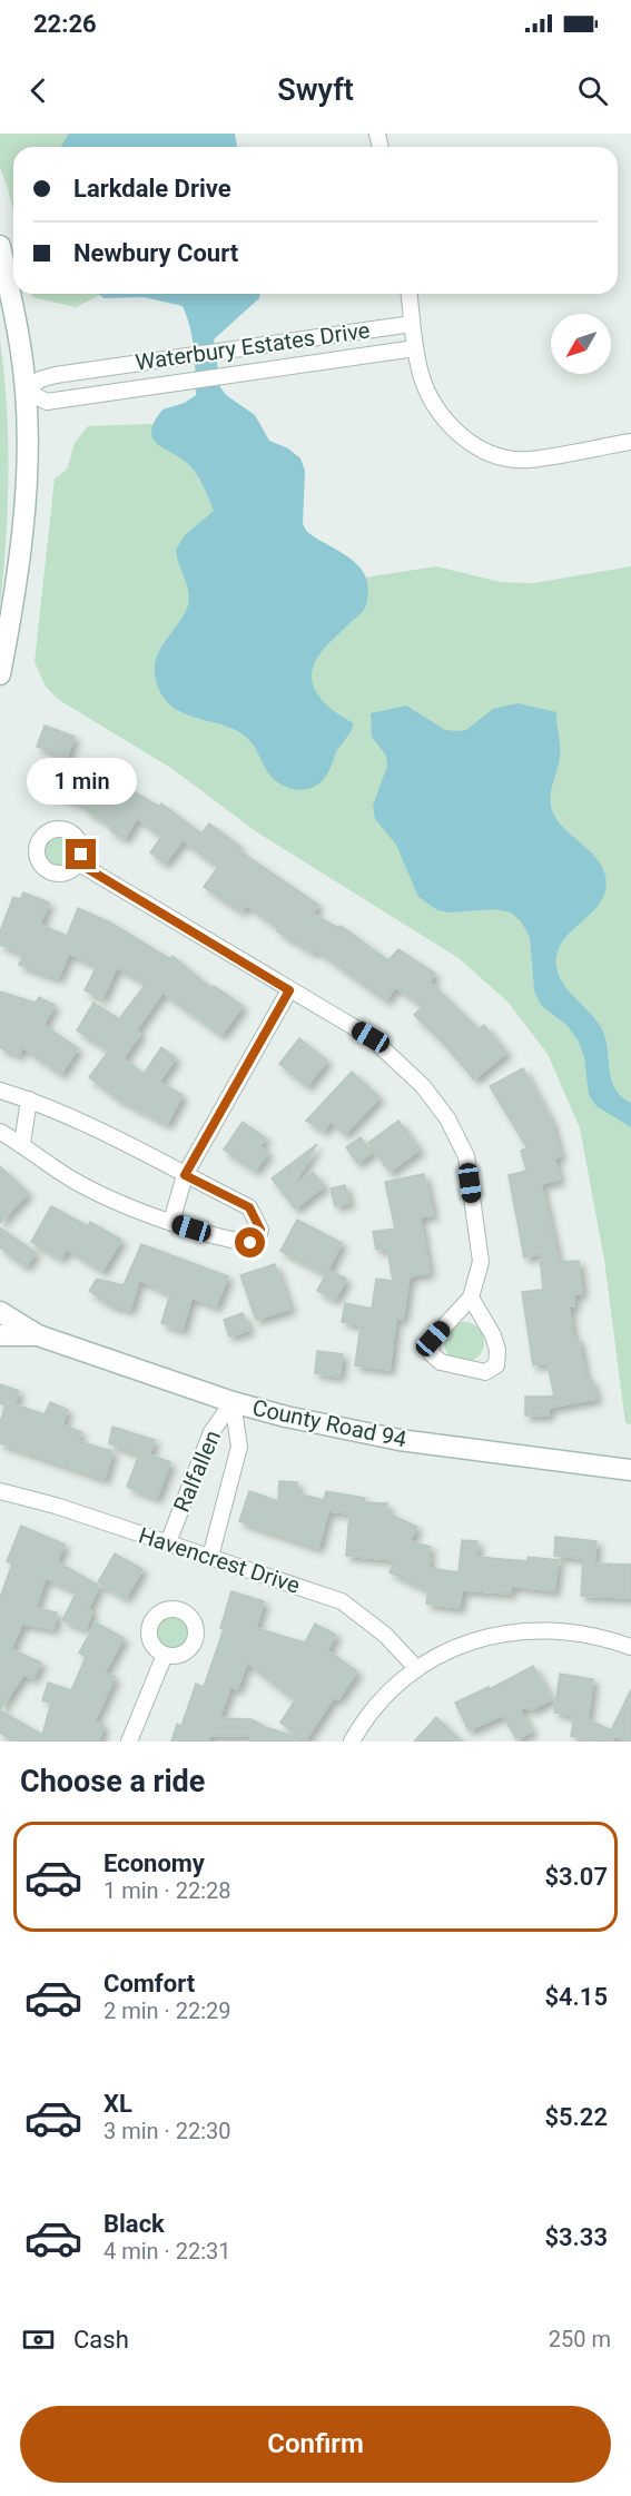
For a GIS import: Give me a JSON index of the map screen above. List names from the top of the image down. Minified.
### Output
{"streets":{"street":["Waterbury Estates Drive","County Road 94","Ralfallen","Havencrest Drive"]},"crossings":[["County Road 94","Ralfallen"],["Ralfallen","Havencrest Drive"]],"north":"bottom left","page":{"status":"22:26","header":"Swyft","banner":["Larkdale Drive","Newbury Court"],"bubble":"1 min","heading":"Choose a ride","list":[{"name":"Economy","note":"1 min · 22:28","value":"$3.07"},{"name":"Comfort","note":"2 min · 22:29","value":"$4.15"},{"name":"XL","note":"3 min · 22:30","value":"$5.22"},{"name":"Black","note":"4 min · 22:31","value":"$3.33"}],"pay":["Cash","250 m"],"buttons":"Confirm"}}
